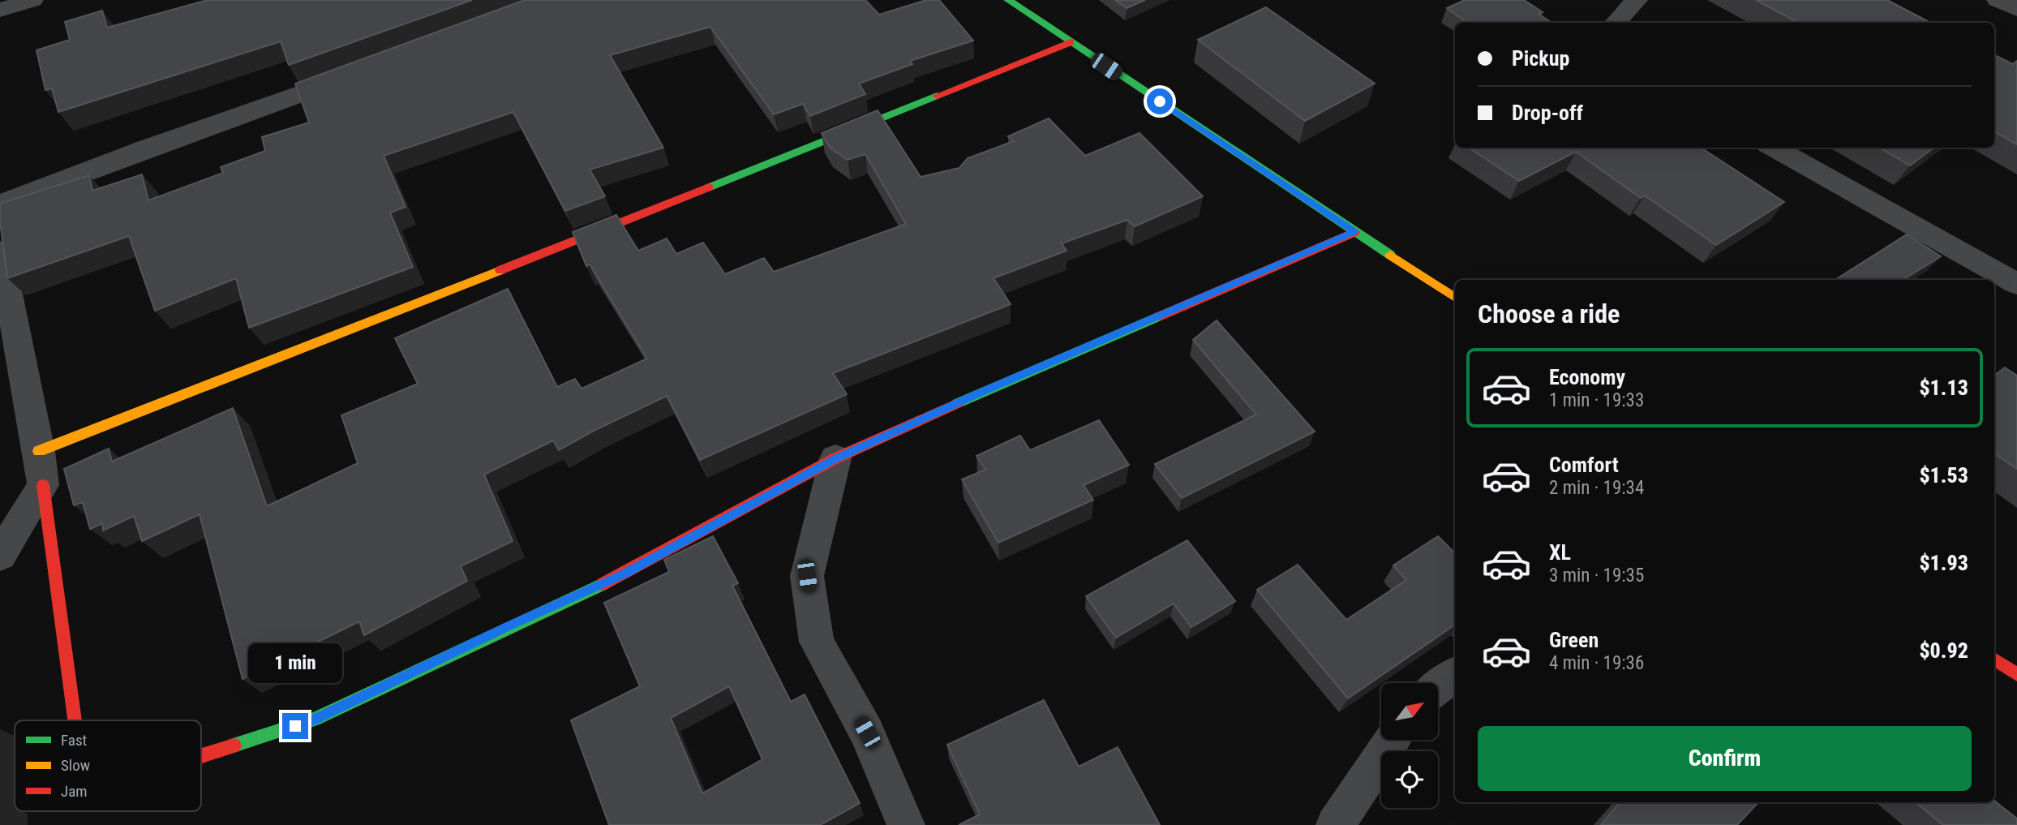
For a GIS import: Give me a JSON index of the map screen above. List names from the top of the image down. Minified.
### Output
{"legend":["Fast","Slow","Jam"],"north":"top right","page":{"banner":["Pickup","Drop-off"],"heading":"Choose a ride","list":[{"name":"Economy","note":"1 min · 19:33","value":"$1.13"},{"name":"Comfort","note":"2 min · 19:34","value":"$1.53"},{"name":"XL","note":"3 min · 19:35","value":"$1.93"},{"name":"Green","note":"4 min · 19:36","value":"$0.92"}],"bubble":"1 min","buttons":"Confirm"}}
